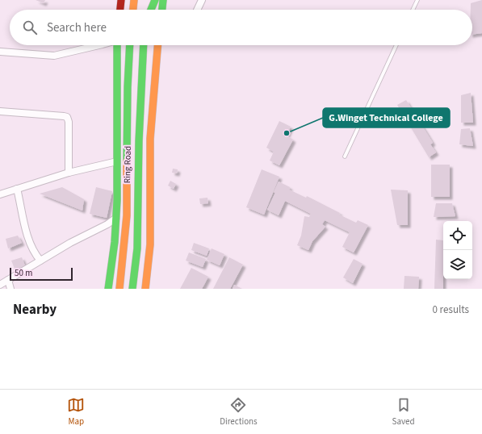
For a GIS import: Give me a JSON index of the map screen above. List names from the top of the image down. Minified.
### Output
{"streets":{"main road":["Ring Road"]},"places":["G.Winget Technical College"],"scale_bar":"50 m","page":{"search":"Search here","scale":"50 m","heading":["Nearby","0 results"],"nav":["Map","Directions","Saved"]}}
